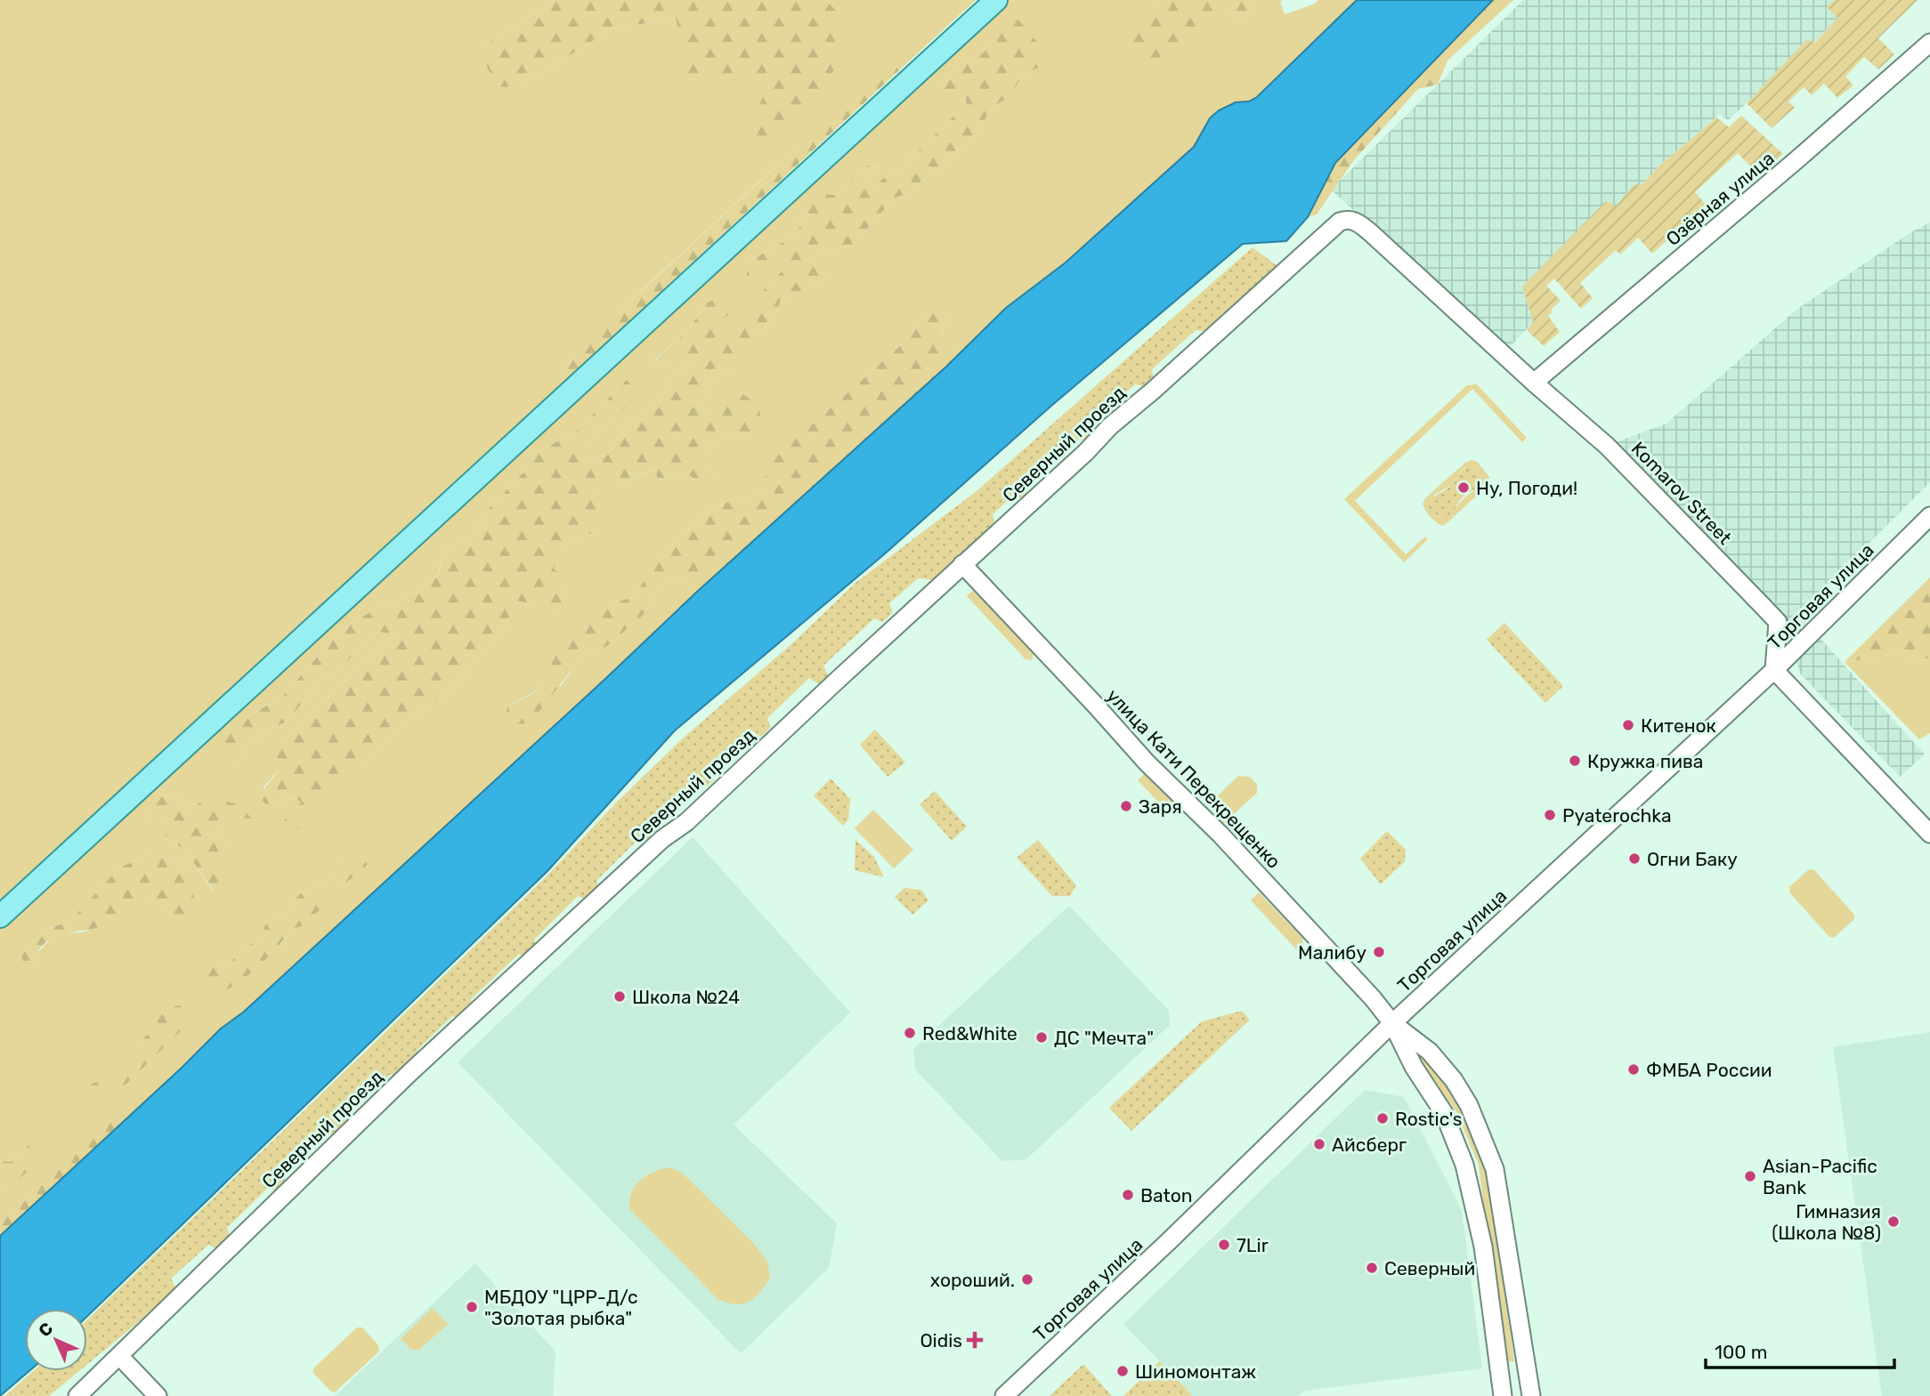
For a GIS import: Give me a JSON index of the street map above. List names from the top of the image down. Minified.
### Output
{"streets":{"street":["Озёрная улица","Северный проезд","Komarov Street","Торговая улица","улица Кати Перекрещенко"]},"crossings":[["Озёрная улица","Komarov Street"],["Северный проезд","Komarov Street"],["Северный проезд","улица Кати Перекрещенко"],["Komarov Street","Торговая улица"],["Торговая улица","улица Кати Перекрещенко"]],"places":{"other":["Ну, Погоди!","Китенок","Кружка пива","Заря","Pyaterochka","Огни Баку","Малибу","Школа №24","Red&White","ДС \"Мечта\"","ФМБА России","Rostic's","Айсберг","Asian-Pacific Bank","Baton","Гимназия (Школа №8)","7Lir","Северный","хороший.","МБДОУ \"ЦРР-Д/с \"Золотая рыбка\"","Шиномонтаж"],"health":["Oidis"]},"scale_bar":"100 m","north":"top left"}
